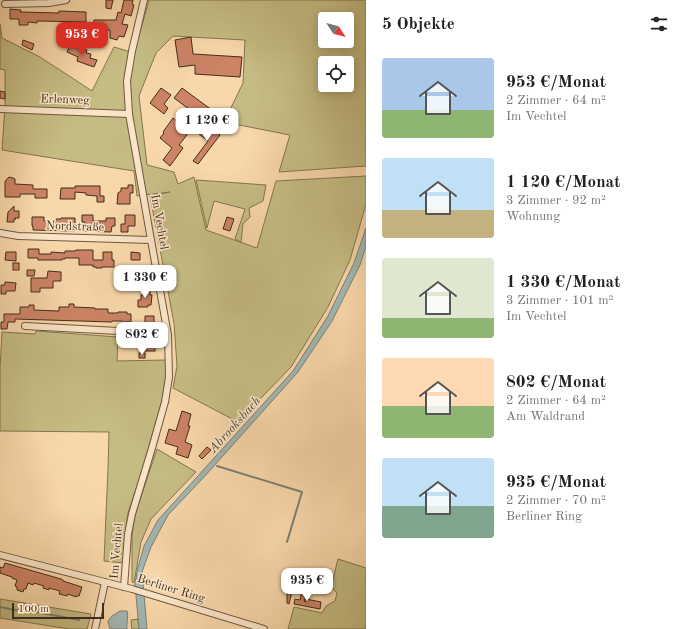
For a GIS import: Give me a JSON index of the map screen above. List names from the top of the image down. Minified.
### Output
{"streets":{"street":["Erlenweg","Im Vechtel","Nordstraße","Berliner Ring"]},"crossings":[["Erlenweg","Im Vechtel"],["Im Vechtel","Nordstraße"],["Im Vechtel","Berliner Ring"]],"water":["Abrooksbach"],"scale_bar":"100 m","north":"bottom right","page":{"heading":"5 Objekte","price":["953 €","1 120 €","1 330 €","802 €","935 €"],"list":[{"name":"953 €/Monat","note":"2 Zimmer · 64 m² · Im Vechtel"},{"name":"1 120 €/Monat","note":"3 Zimmer · 92 m² · Wohnung"},{"name":"1 330 €/Monat","note":"3 Zimmer · 101 m² · Im Vechtel"},{"name":"802 €/Monat","note":"2 Zimmer · 64 m² · Am Waldrand"},{"name":"935 €/Monat","note":"2 Zimmer · 70 m² · Berliner Ring"}],"scale":"100 m"}}
